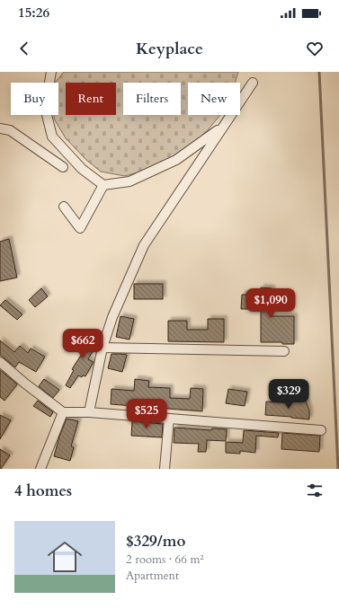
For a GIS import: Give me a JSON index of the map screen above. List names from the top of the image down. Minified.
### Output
{"page":{"status":"15:26","header":"Keyplace","chip":["Buy","Rent","Filters","New"],"price":["$1,090","$662","$329","$525"],"heading":"4 homes","list":[{"name":"$329/mo","note":"2 rooms · 66 m² · Apartment"}]}}
